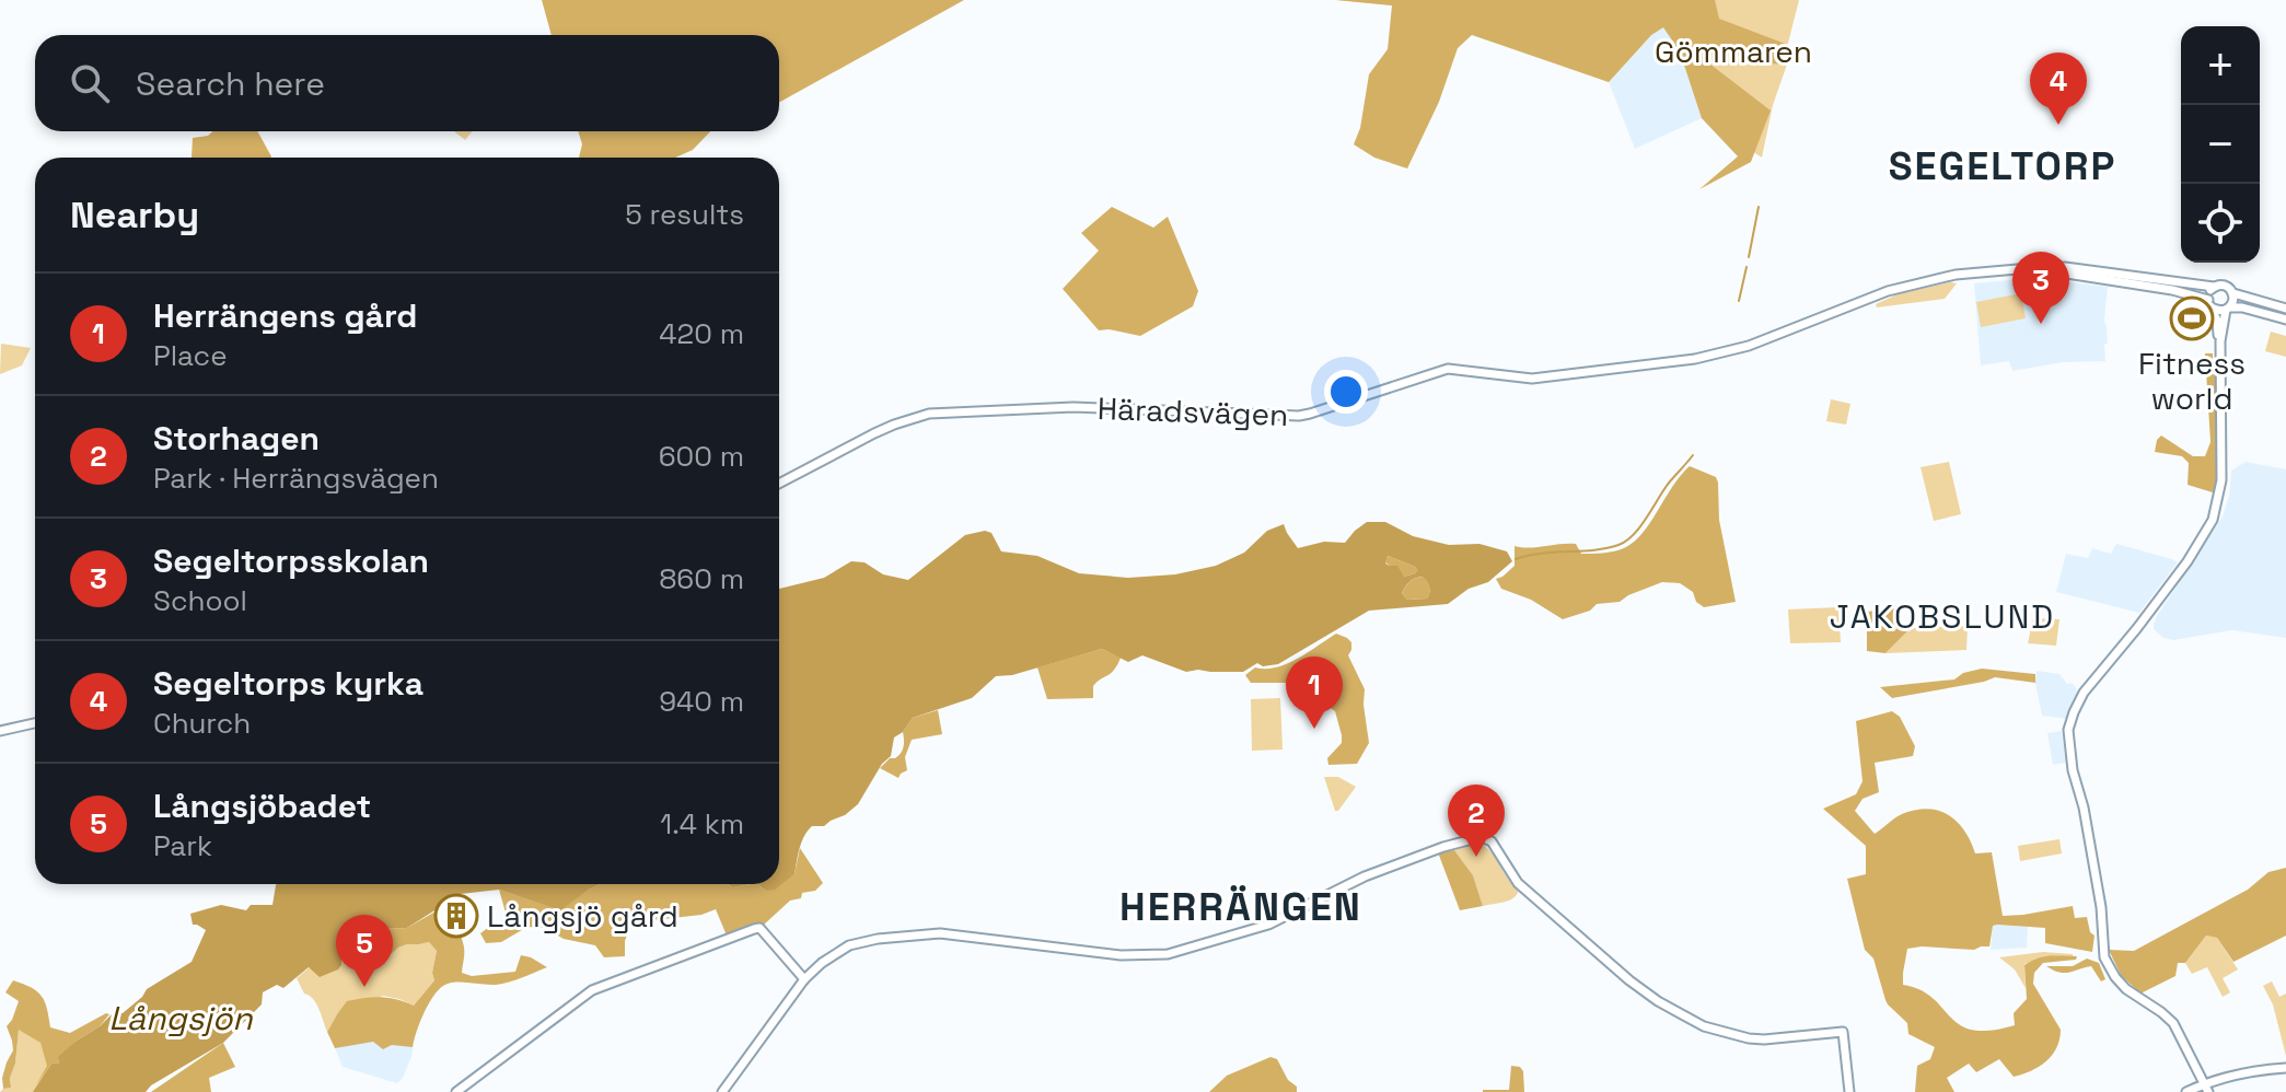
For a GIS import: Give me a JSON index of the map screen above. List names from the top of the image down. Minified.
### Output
{"streets":{"street":["Häradsvägen"]},"districts":["SEGELTORP","JAKOBSLUND","HERRÄNGEN"],"water":["Långsjön"],"parks":["Gömmaren"],"places":{"sports":["Fitness world"],"building":["Långsjö gård"]},"page":{"map_buttons":["+","−"],"search":"Search here","pins":["4","3","1","2","5"],"heading":["Nearby","5 results"],"list":[{"mark":"1","name":"Herrängens gård","note":"Place","value":"420 m"},{"mark":"2","name":"Storhagen","note":"Park · Herrängsvägen","value":"600 m"},{"mark":"3","name":"Segeltorpsskolan","note":"School","value":"860 m"},{"mark":"4","name":"Segeltorps kyrka","note":"Church","value":"940 m"},{"mark":"5","name":"Långsjöbadet","note":"Park","value":"1.4 km"}]}}
